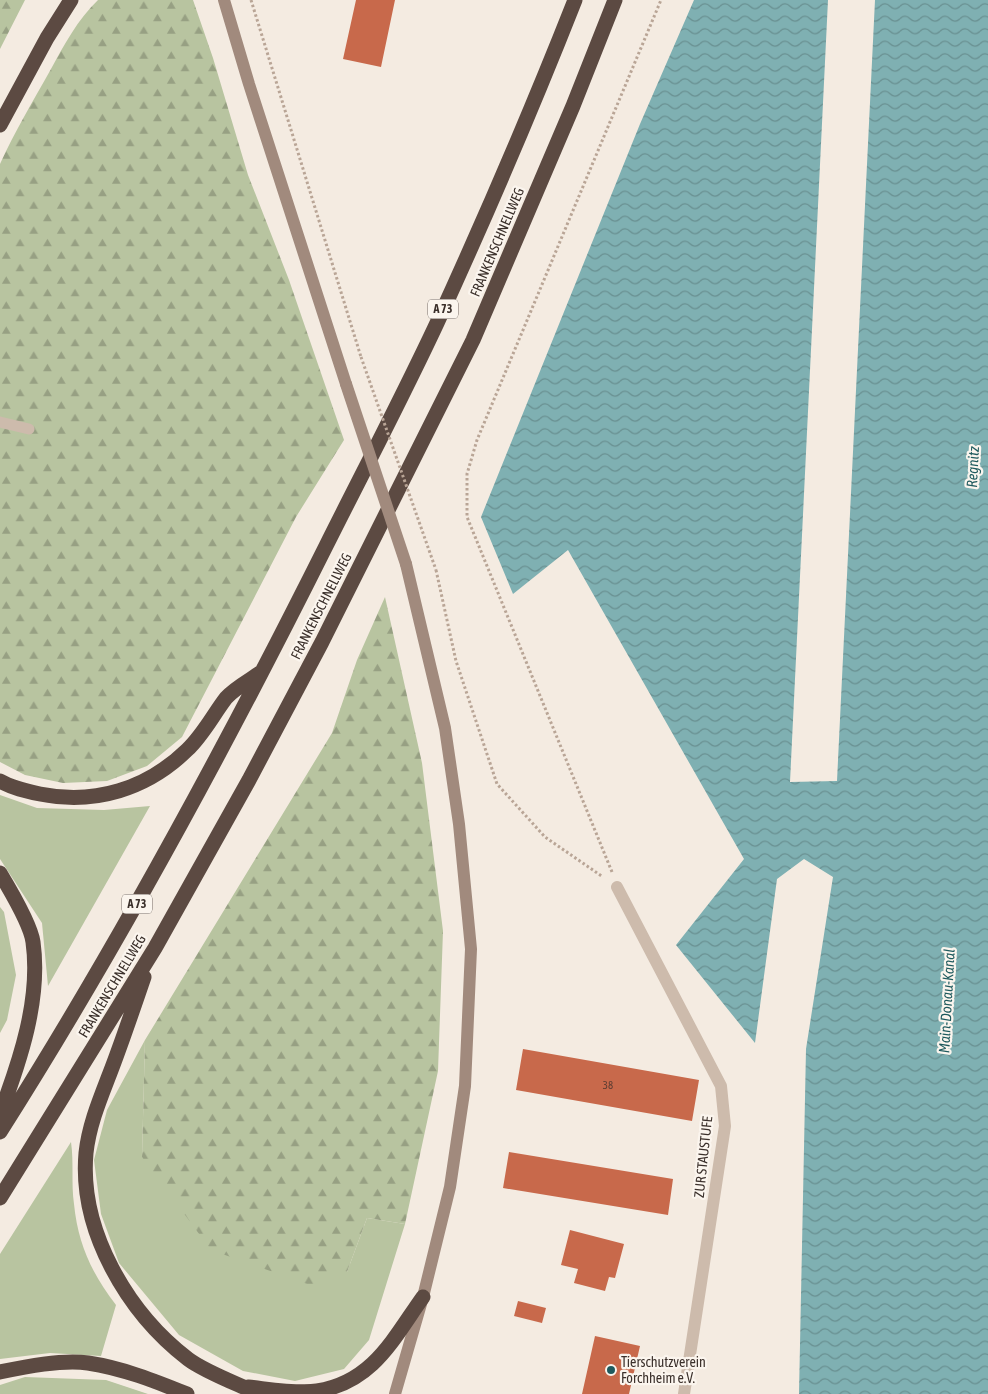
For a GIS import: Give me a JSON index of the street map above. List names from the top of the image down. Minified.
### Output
{"streets":{"highway":["FRANKENSCHNELLWEG","A 73"],"street":["ZUR STAUSTUFE"]},"water":["Regnitz","Main-Donau-Kanal"],"places":["Tierschutzverein Forchheim e.V."],"house_numbers":["38"]}
